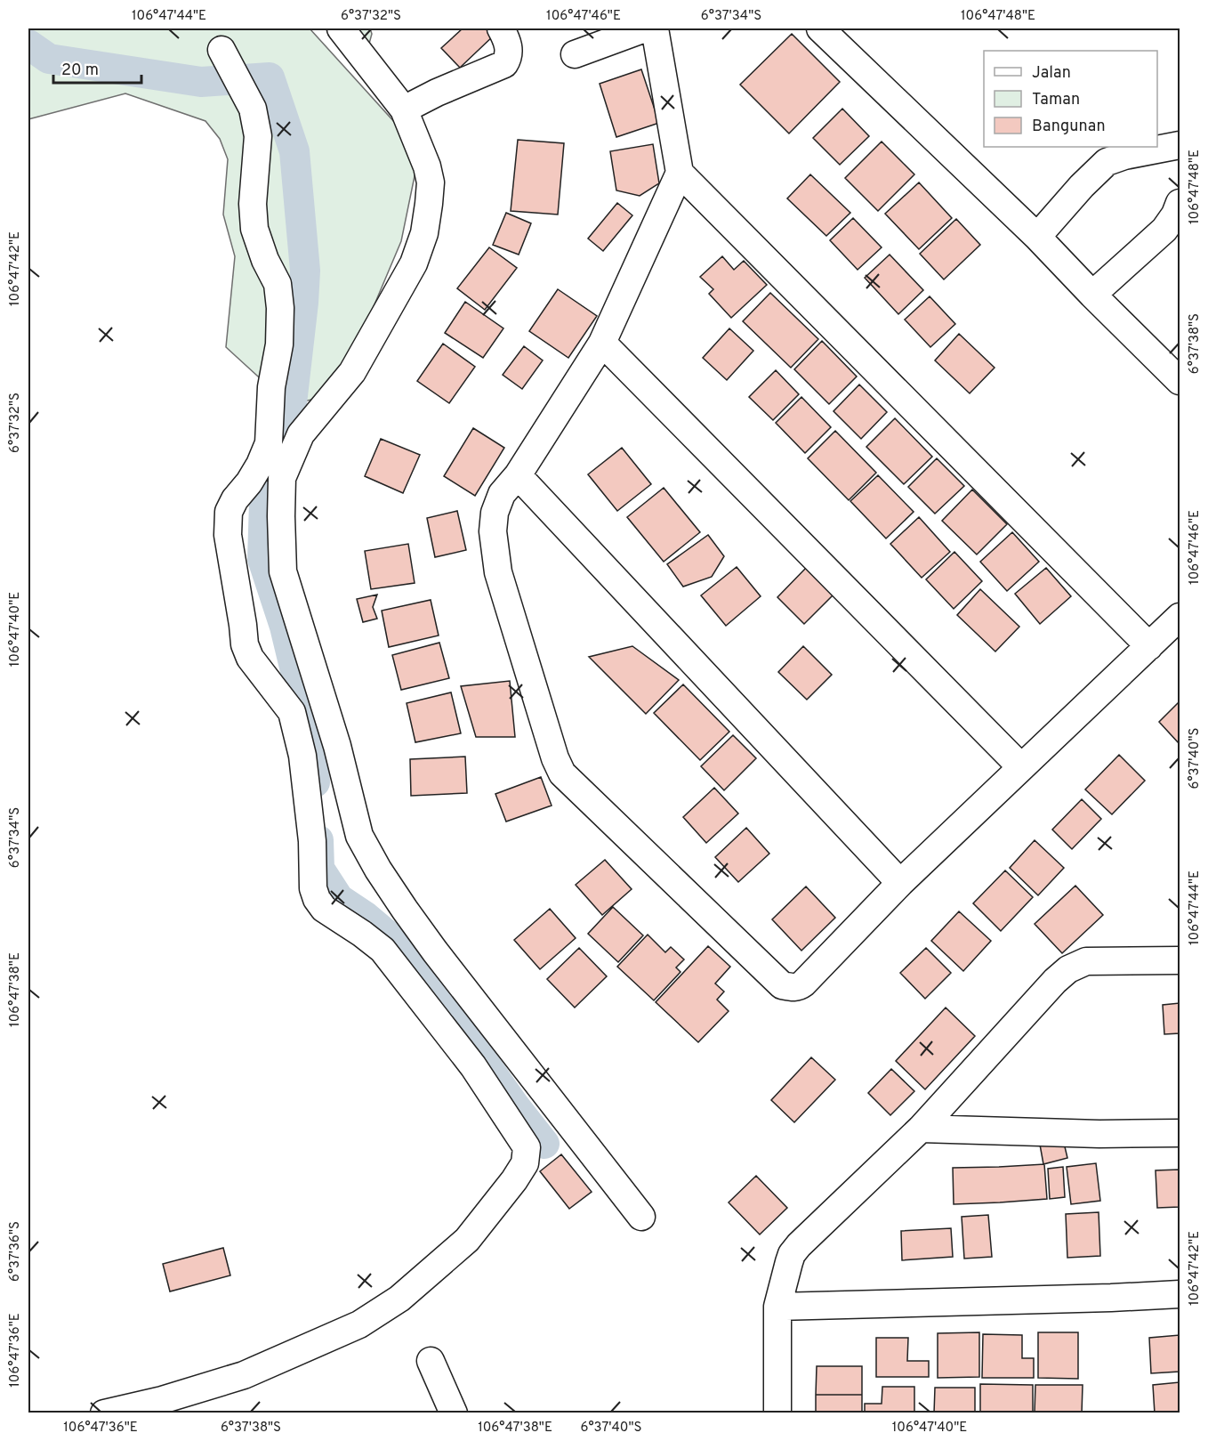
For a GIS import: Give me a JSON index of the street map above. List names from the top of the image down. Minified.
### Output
{"legend":["Jalan","Taman","Bangunan"],"scale_bar":"20 m","coordinates":["106°47'44\"E","6°37'32\"S","106°47'46\"E","6°37'34\"S","106°47'48\"E","106°47'42\"E","6°37'38\"S","106°47'40\"E","6°37'40\"S","106°47'38\"E","6°37'36\"S","106°47'36\"E"]}
